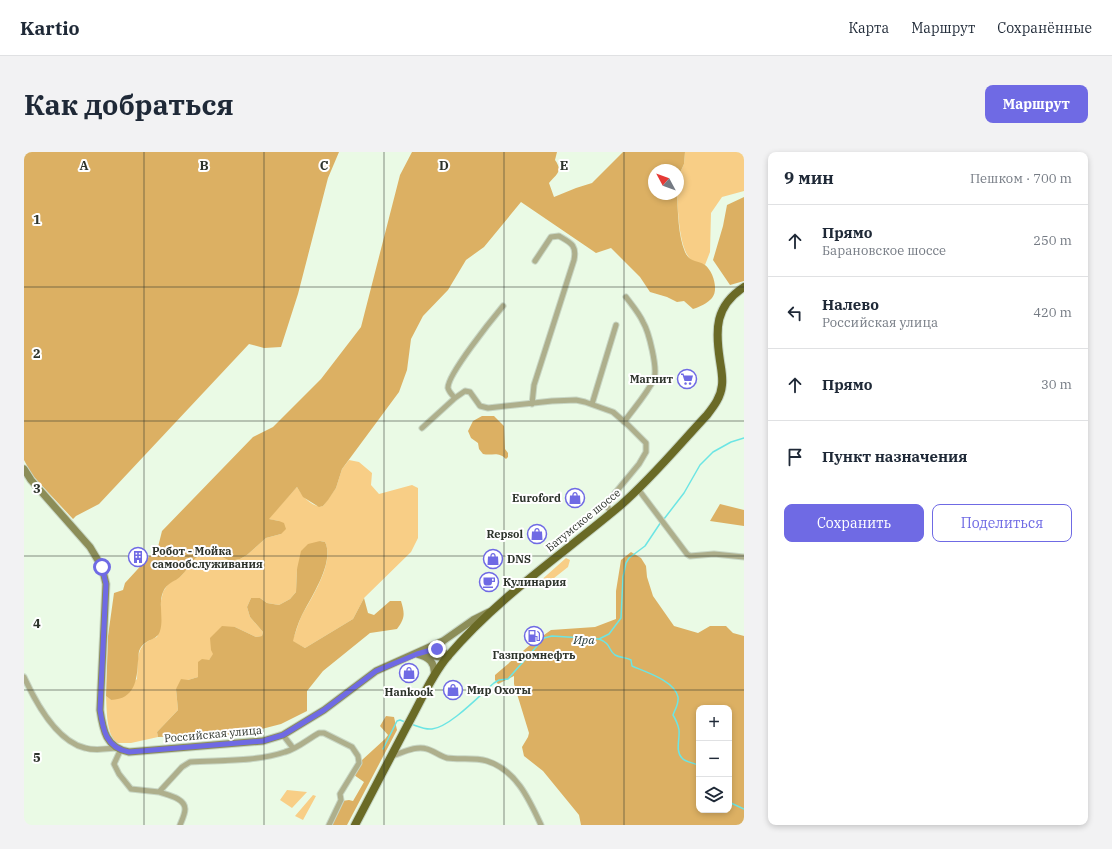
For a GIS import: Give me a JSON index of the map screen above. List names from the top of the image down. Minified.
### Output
{"streets":{"highway":["Батумское шоссе"],"main road":["Российская улица"]},"crossings":[["Батумское шоссе","Российская улица"]],"water":["Ира"],"places":{"supermarket":["Магнит"],"shop":["Euroford","Repsol","DNS","Hankook","Мир Охоты"],"building":["Робот - Мойка самообслуживания"],"cafe":["Кулинария"],"fuel station":["Газпромнефть"]},"north":"top left","page":{"header":"Kartio","nav":["Карта","Маршрут","Сохранённые"],"buttons":["Маршрут",["Сохранить","Поделиться"]],"title":"Как добраться","heading":["9 мин","Пешком · 700 m"],"list":[["Прямо","Барановское шоссе","250 m"],["Налево","Российская улица","420 m"],["Прямо","30 m"],"Пункт назначения"],"map_buttons":["+","−"]},"grid":{"columns":["A","B","C","D","E"],"rows":["1","2","3","4","5"]}}
